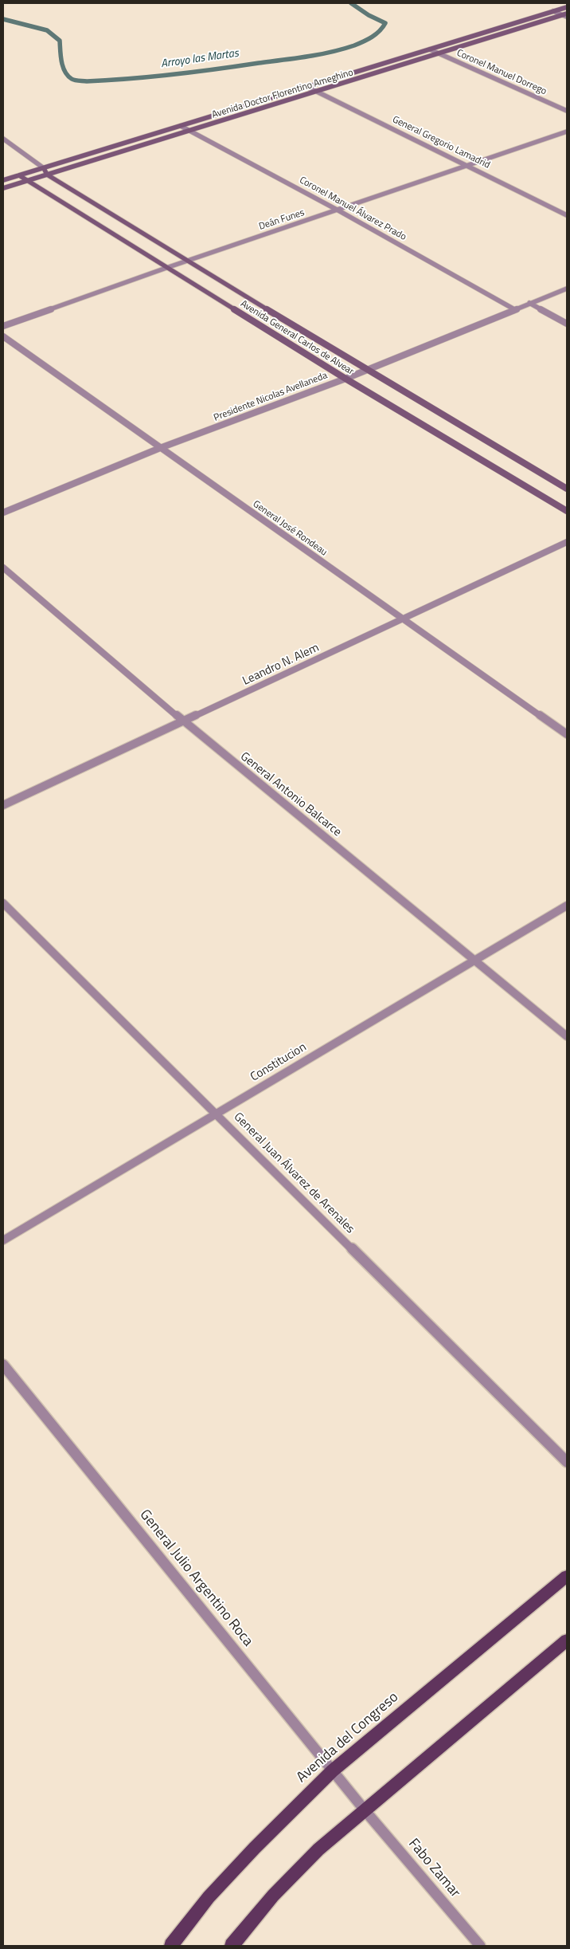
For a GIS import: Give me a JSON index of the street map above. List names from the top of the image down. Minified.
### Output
{"streets":{"main road":["Avenida del Congreso"],"street":["Coronel Manuel Dorrego","Avenida Doctor Florentino Ameghino","General Gregorio Lamadrid","Coronel Manuel Álvarez Prado","Deán Funes","Avenida General Carlos de Alvear","Presidente Nicolas Avellaneda","General José Rondeau","Leandro N. Alem","General Antonio Balcarce","Constitucion","General Juan Álvarez de Arenales","General Julio Argentino Roca","Fabo Zamar"]},"crossings":[["Coronel Manuel Dorrego","Avenida Doctor Florentino Ameghino"],["Avenida Doctor Florentino Ameghino","General Gregorio Lamadrid"],["Avenida Doctor Florentino Ameghino","Coronel Manuel Álvarez Prado"],["Avenida Doctor Florentino Ameghino","Avenida General Carlos de Alvear"],["General Gregorio Lamadrid","Deán Funes"],["Coronel Manuel Álvarez Prado","Deán Funes"],["Coronel Manuel Álvarez Prado","Presidente Nicolas Avellaneda"],["Deán Funes","Avenida General Carlos de Alvear"],["Avenida General Carlos de Alvear","Presidente Nicolas Avellaneda"],["Presidente Nicolas Avellaneda","General José Rondeau"],["General José Rondeau","Leandro N. Alem"],["Leandro N. Alem","General Antonio Balcarce"],["General Antonio Balcarce","Constitucion"],["Constitucion","General Juan Álvarez de Arenales"],["General Julio Argentino Roca","Avenida del Congreso"],["General Julio Argentino Roca","Fabo Zamar"]],"water":["Arroyo las Martas"]}
